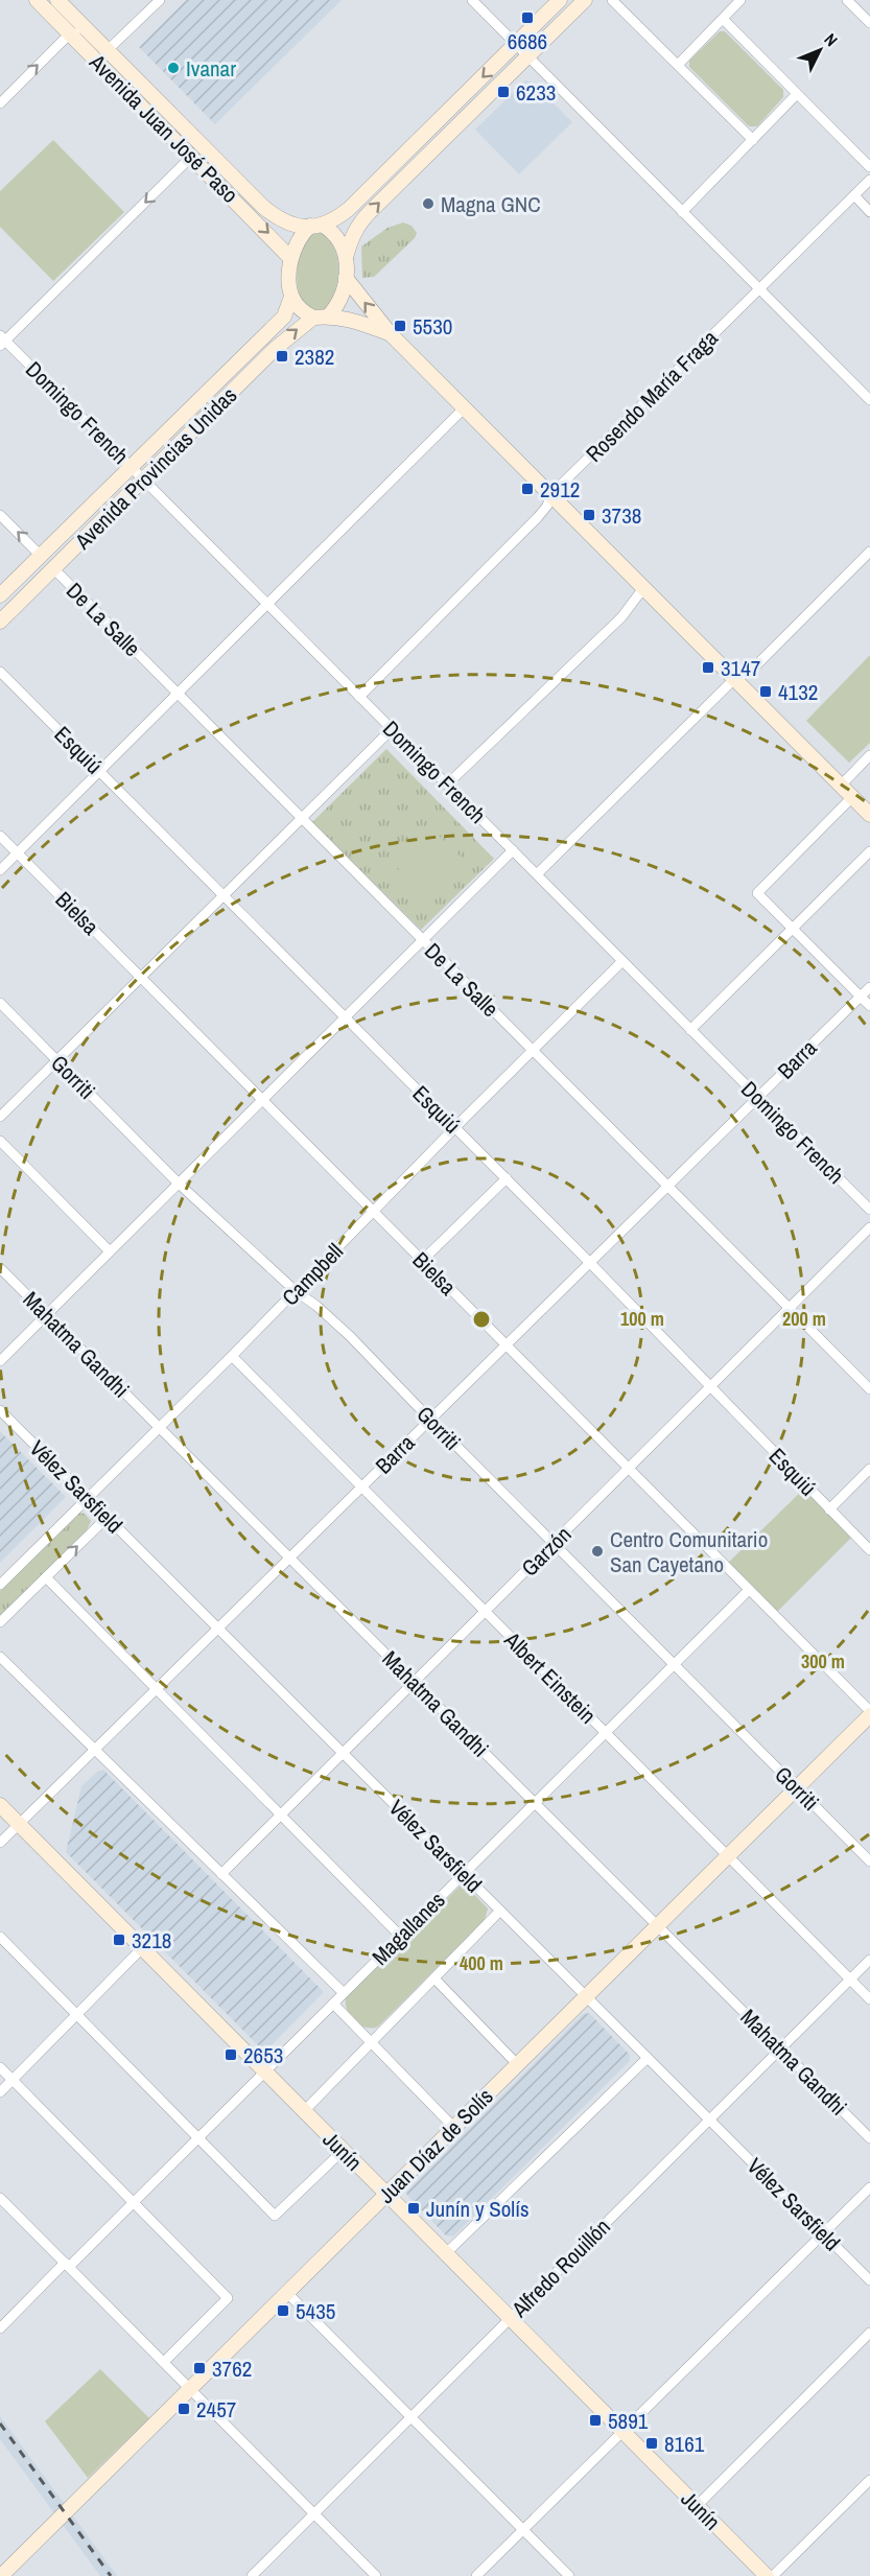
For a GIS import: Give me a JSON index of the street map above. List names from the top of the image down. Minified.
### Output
{"streets":{"main road":["Avenida Juan José Paso","Avenida Provincias Unidas","Juan Díaz de Solís","Junín"],"street":["Rosendo María Fraga","Domingo French","De La Salle","Esquiú","Bielsa","Barra","Gorriti","Campbell","Mahatma Gandhi","Vélez Sarsfield","Garzón","Albert Einstein","Magallanes","Alfredo Rouillón"]},"crossings":[["Avenida Juan José Paso","Avenida Provincias Unidas"],["Rosendo María Fraga","Domingo French"],["Domingo French","Avenida Provincias Unidas"],["Domingo French","Barra"],["Domingo French","Campbell"],["Avenida Provincias Unidas","De La Salle"],["De La Salle","Barra"],["De La Salle","Campbell"],["De La Salle","Garzón"],["Esquiú","Barra"],["Esquiú","Campbell"],["Esquiú","Garzón"],["Bielsa","Barra"],["Bielsa","Campbell"],["Bielsa","Garzón"],["Bielsa","Magallanes"],["Bielsa","Juan Díaz de Solís"],["Barra","Gorriti"],["Barra","Mahatma Gandhi"],["Barra","Vélez Sarsfield"],["Barra","Albert Einstein"],["Barra","Junín"],["Gorriti","Campbell"],["Gorriti","Garzón"],["Gorriti","Magallanes"],["Gorriti","Juan Díaz de Solís"],["Campbell","Mahatma Gandhi"],["Campbell","Vélez Sarsfield"],["Campbell","Albert Einstein"],["Mahatma Gandhi","Garzón"],["Mahatma Gandhi","Magallanes"],["Mahatma Gandhi","Juan Díaz de Solís"],["Mahatma Gandhi","Alfredo Rouillón"],["Vélez Sarsfield","Garzón"],["Vélez Sarsfield","Magallanes"],["Vélez Sarsfield","Juan Díaz de Solís"],["Vélez Sarsfield","Alfredo Rouillón"],["Garzón","Albert Einstein"],["Albert Einstein","Magallanes"],["Albert Einstein","Juan Díaz de Solís"],["Albert Einstein","Alfredo Rouillón"],["Magallanes","Junín"],["Juan Díaz de Solís","Junín"],["Junín","Alfredo Rouillón"]],"places":{"transit":["6686","6233","5530","2382","2912","3738","3147","4132","3218","2653","Junín y Solís","5435","3762","2457","5891","8161"],"other":["Ivanar","Magna GNC","Centro Comunitario San Cayetano"]},"north":"top right","rings":["100 m","200 m","300 m","400 m"]}
